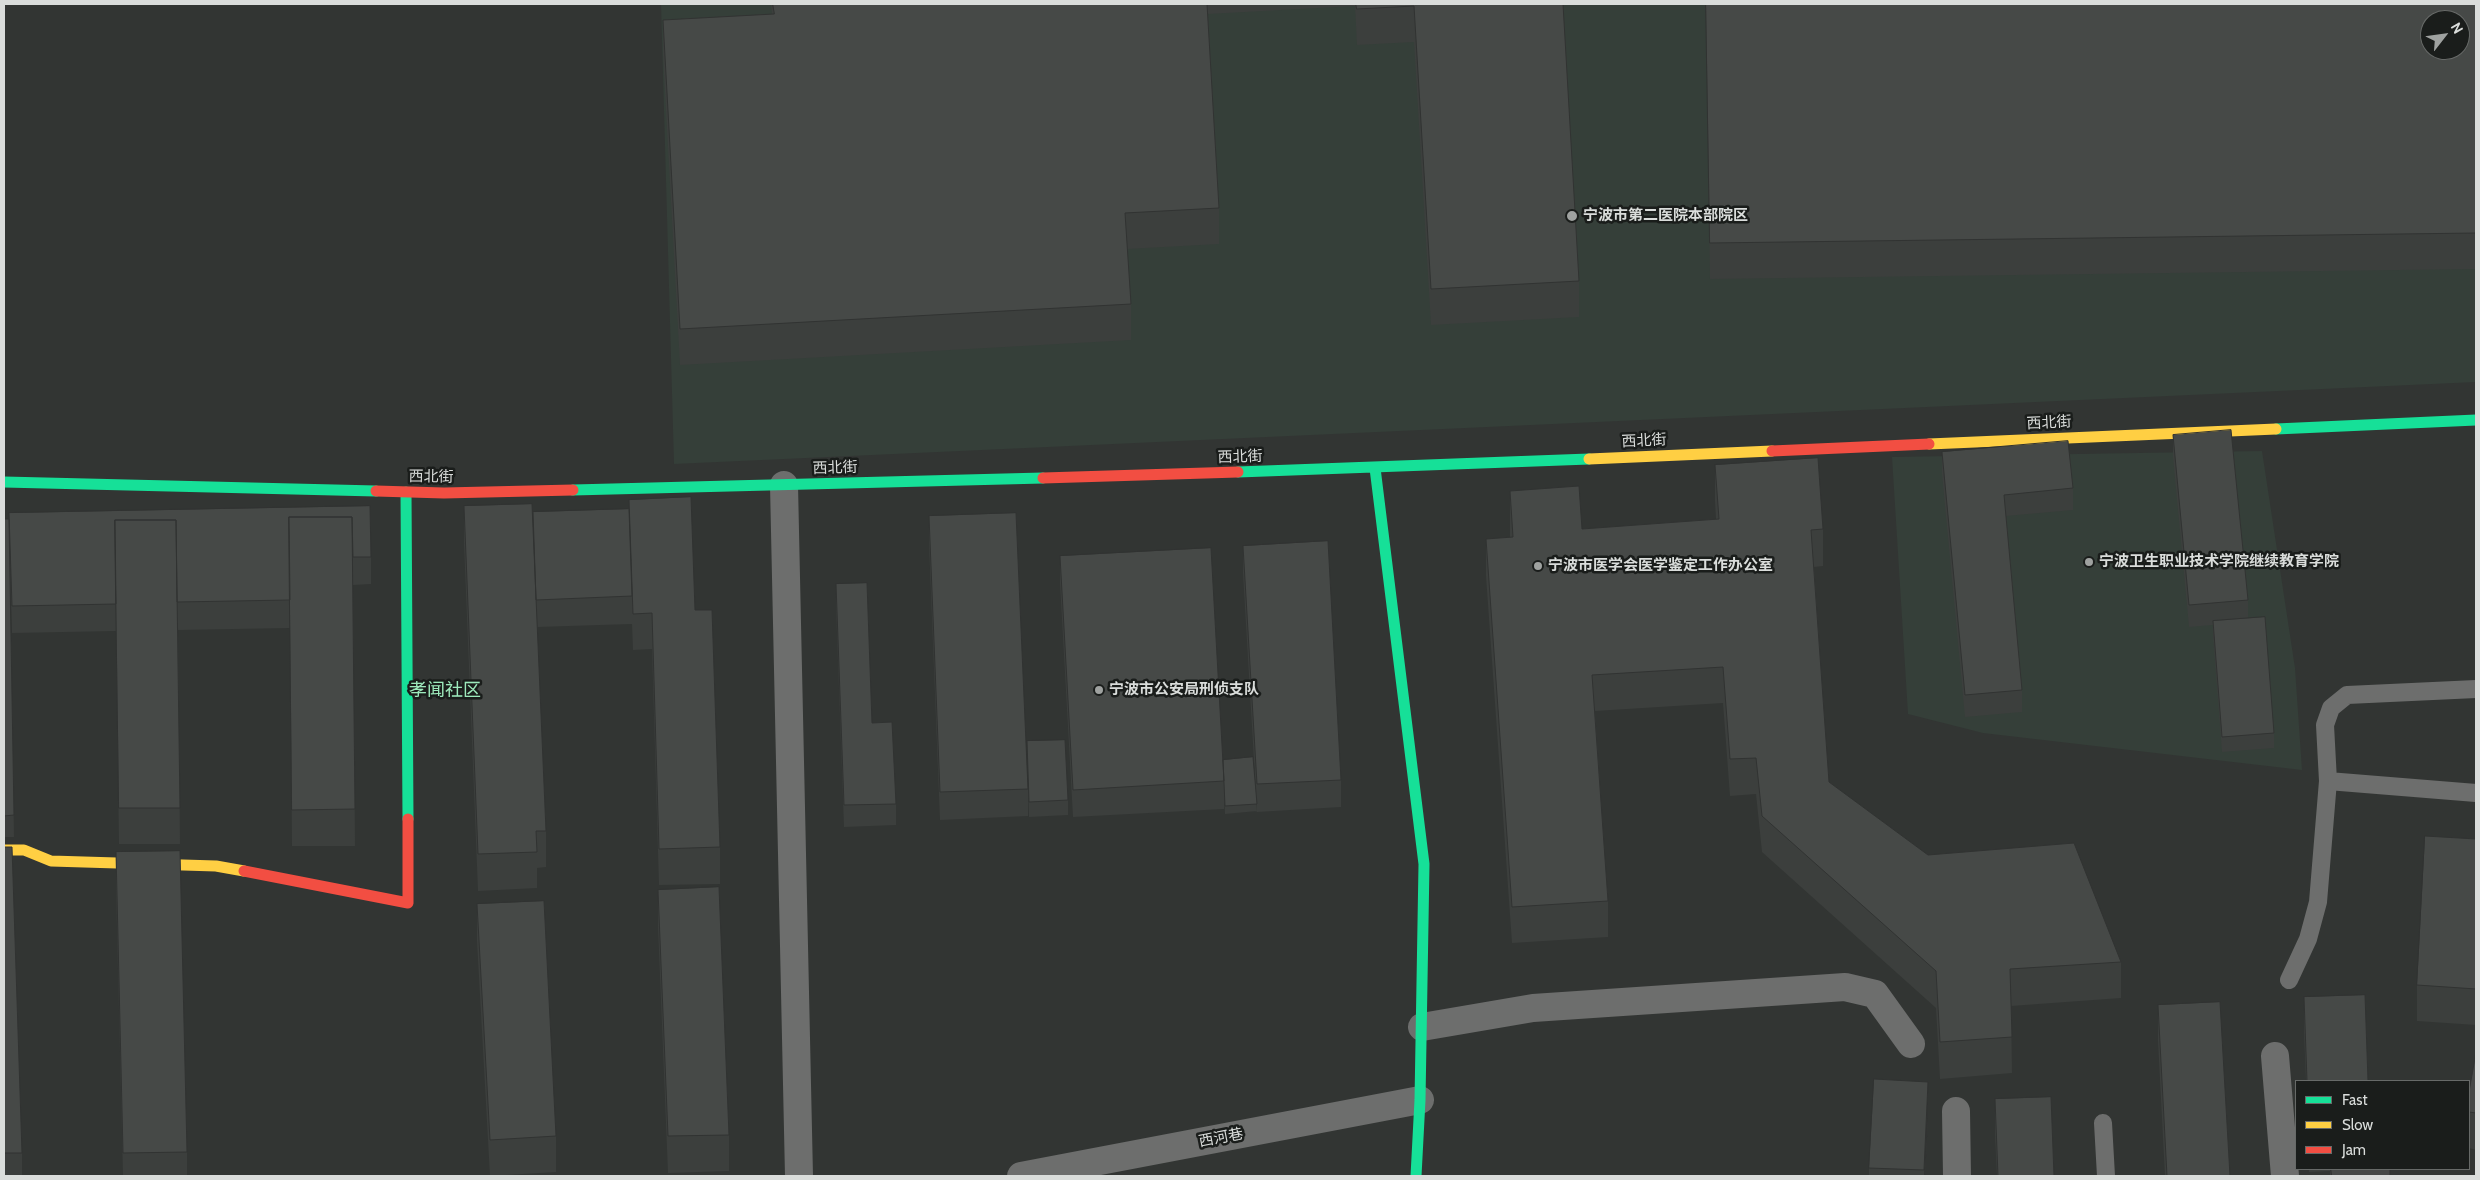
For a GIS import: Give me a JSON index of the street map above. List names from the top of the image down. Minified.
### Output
{"streets":{"street":["西北街","西河巷"]},"districts":["孝闻社区"],"places":["宁波市第二医院本部院区","宁波卫生职业技术学院继续教育学院","宁波市医学会医学鉴定工作办公室","宁波市公安局刑侦支队"],"legend":["Fast","Slow","Jam"],"north":"top right"}
